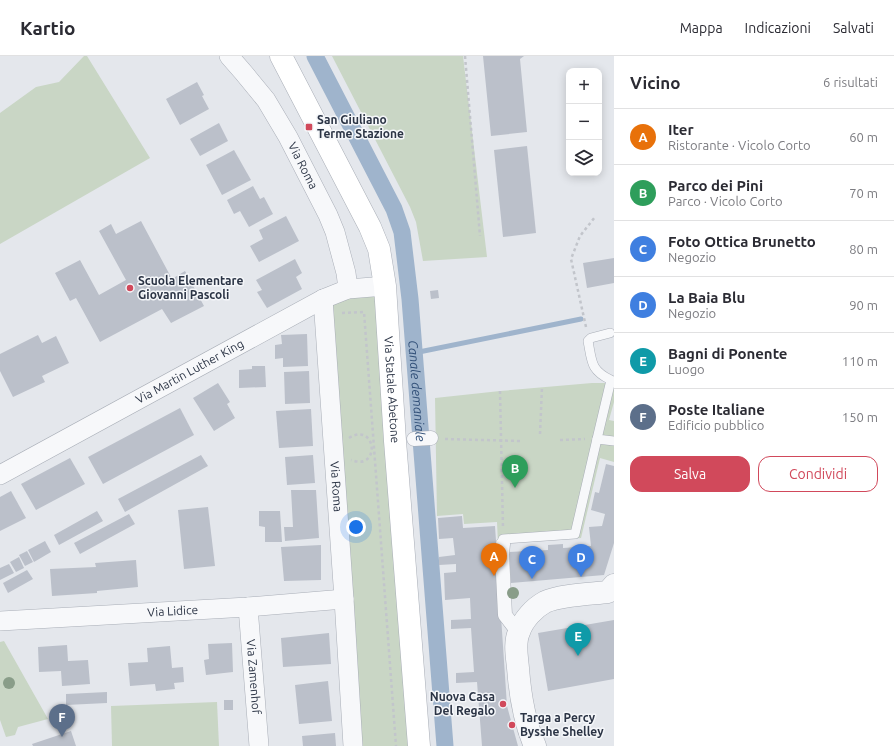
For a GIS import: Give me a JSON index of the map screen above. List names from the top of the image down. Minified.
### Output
{"streets":{"main road":["Via Statale Abetone"],"street":["Via Roma","Via Martin Luther King","Via Lidice","Via Zamenhof"]},"crossings":[["Via Roma","Via Martin Luther King"],["Via Roma","Via Lidice"],["Via Martin Luther King","Via Statale Abetone"],["Via Lidice","Via Zamenhof"]],"water":["Canale demaniale"],"places":{"transit":["San Giuliano Terme Stazione"],"other":["Scuola Elementare Giovanni Pascoli","Nuova Casa Del Regalo","Targa a Percy Bysshe Shelley"]},"page":{"header":"Kartio","nav":["Mappa","Indicazioni","Salvati"],"heading":["Vicino","6 risultati"],"map_buttons":["+","−"],"list":[{"mark":"A","name":"Iter","note":"Ristorante · Vicolo Corto","value":"60 m"},{"mark":"B","name":"Parco dei Pini","note":"Parco · Vicolo Corto","value":"70 m"},{"mark":"C","name":"Foto Ottica Brunetto","note":"Negozio","value":"80 m"},{"mark":"D","name":"La Baia Blu","note":"Negozio","value":"90 m"},{"mark":"E","name":"Bagni di Ponente","note":"Luogo","value":"110 m"},{"mark":"F","name":"Poste Italiane","note":"Edificio pubblico","value":"150 m"}],"buttons":["Salva","Condividi"],"pins":["B","A","D","C","E","F"]}}
